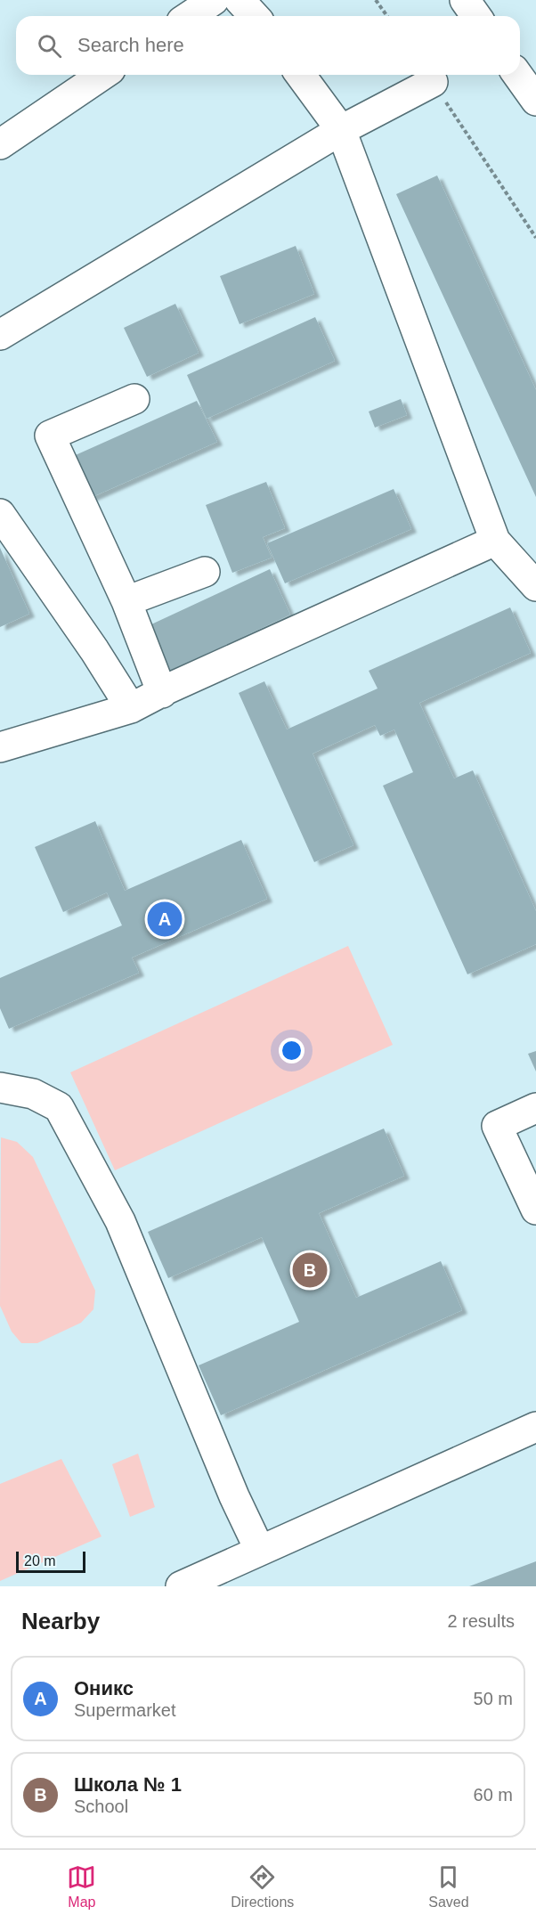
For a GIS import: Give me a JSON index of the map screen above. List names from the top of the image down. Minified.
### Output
{"scale_bar":"20 m","page":{"search":"Search here","pins":["A","B"],"scale":"20 m","heading":["Nearby","2 results"],"list":[{"mark":"A","name":"Оникс","note":"Supermarket","value":"50 m"},{"mark":"B","name":"Школа № 1","note":"School","value":"60 m"}],"nav":["Map","Directions","Saved"]}}
